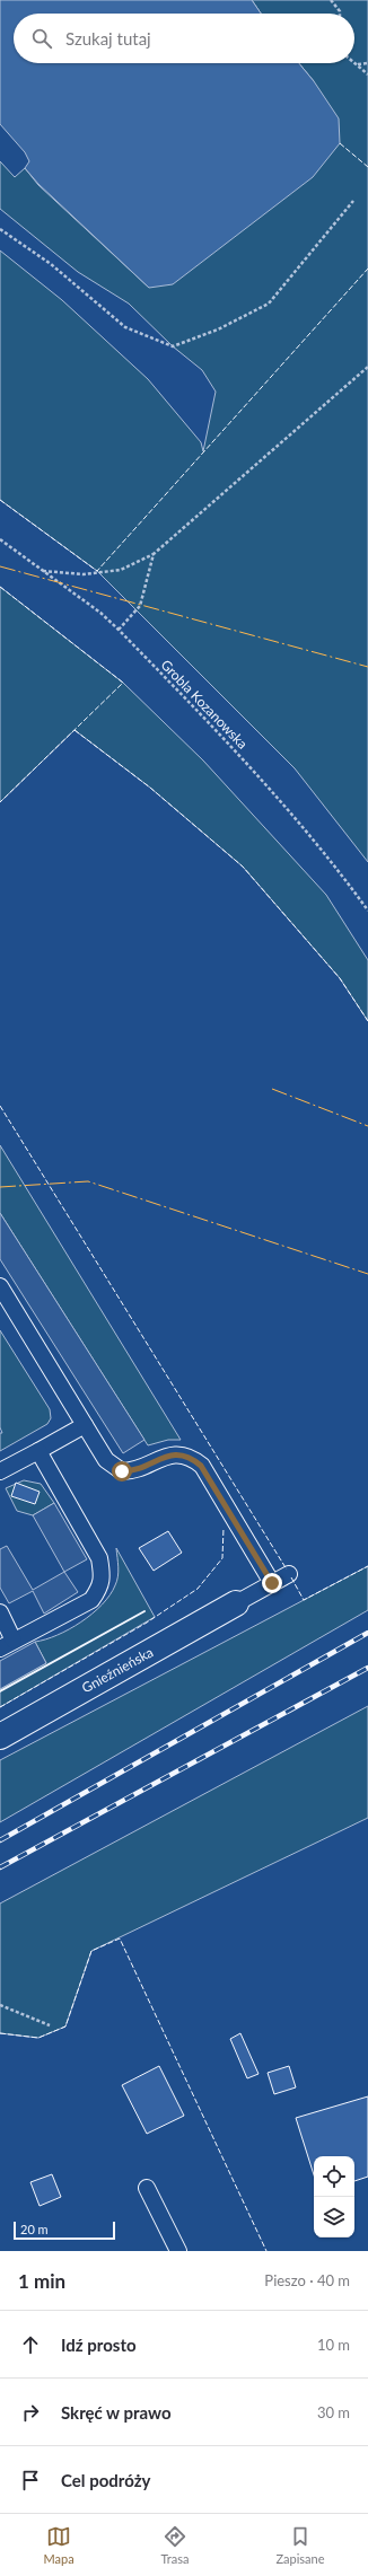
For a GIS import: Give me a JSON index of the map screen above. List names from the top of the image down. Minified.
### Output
{"streets":{"street":["Gnieźnieńska"],"path":["Grobla Kozanowska"]},"scale_bar":"20 m","page":{"search":"Szukaj tutaj","scale":"20 m","heading":["1 min","Pieszo · 40 m"],"list":[["Idź prosto","10 m"],["Skręć w prawo","30 m"],"Cel podróży"],"nav":["Mapa","Trasa","Zapisane"]}}
